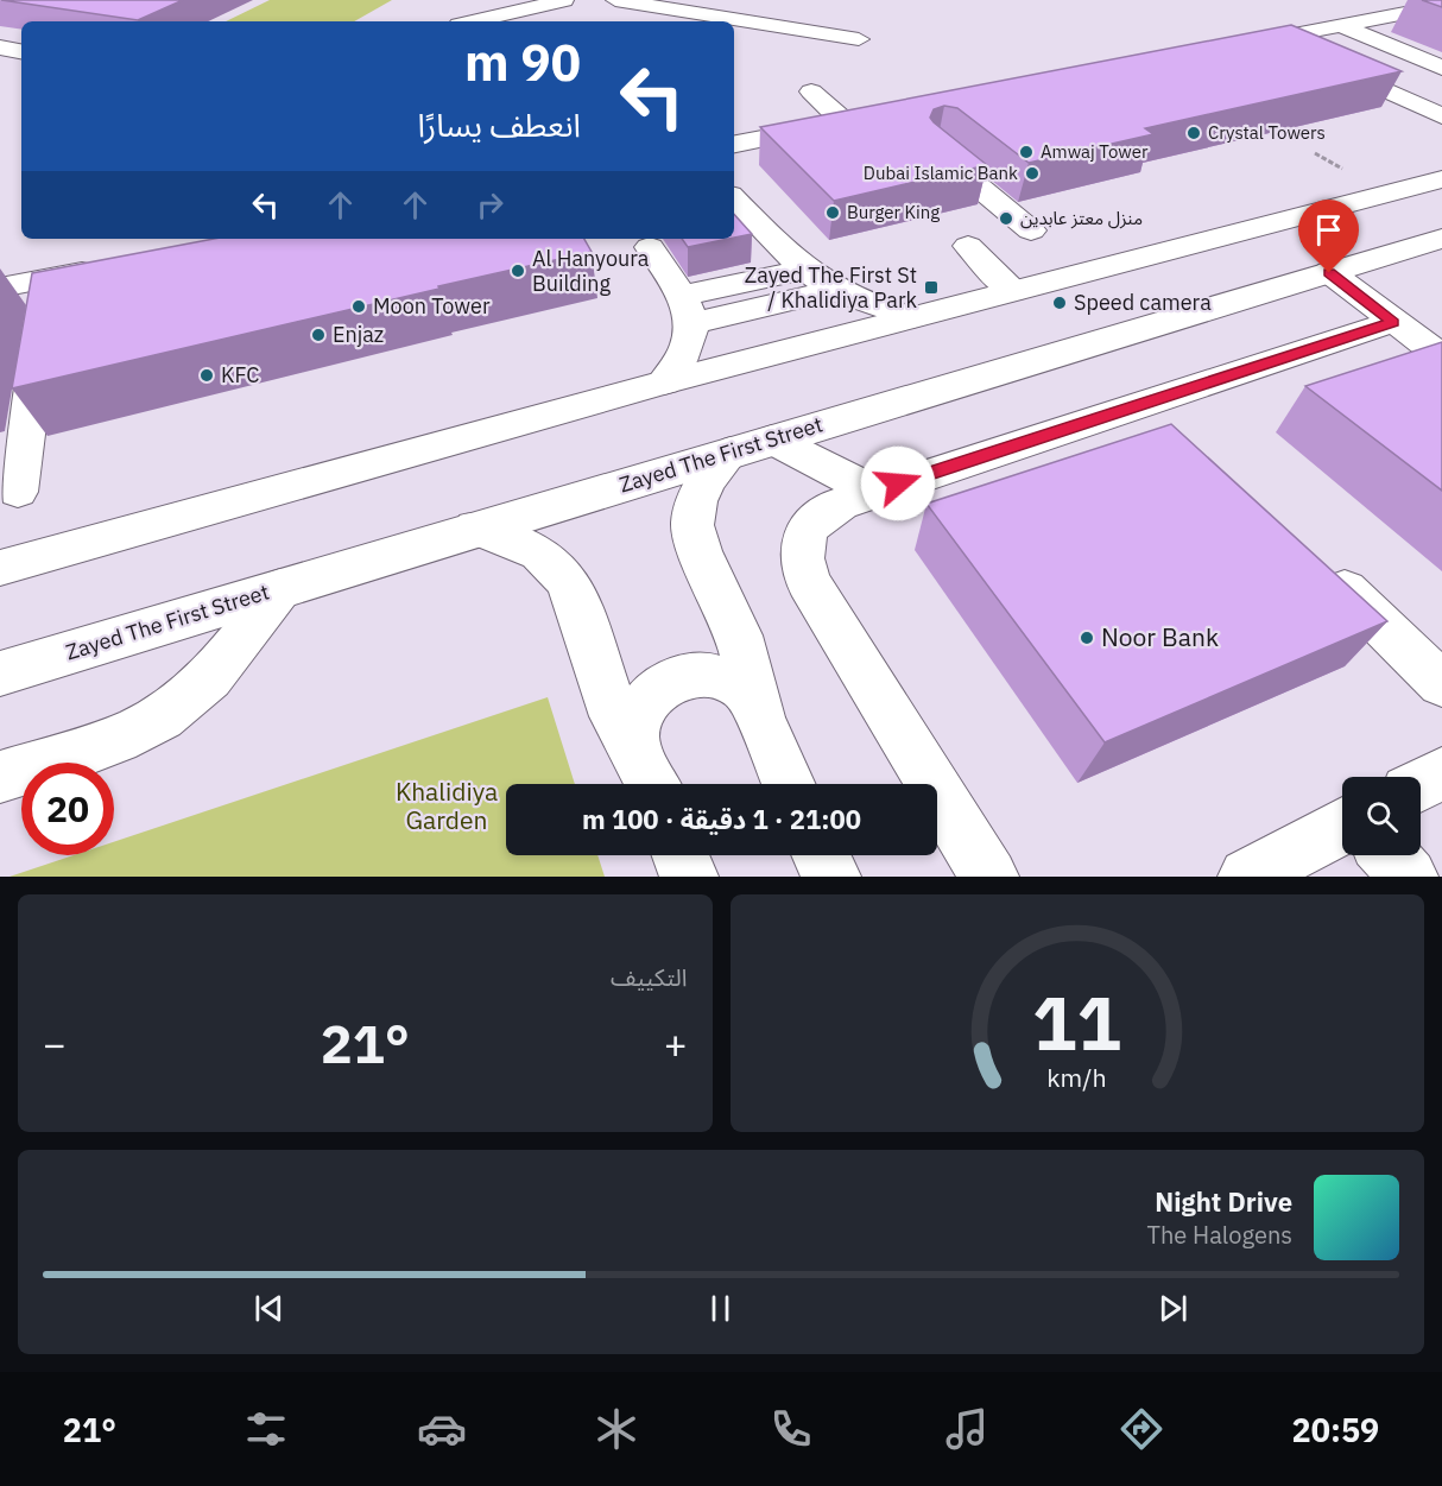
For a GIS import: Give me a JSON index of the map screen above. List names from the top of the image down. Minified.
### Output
{"streets":{"main road":["Zayed The First Street"]},"parks":["Khalidiya Garden"],"places":{"other":["Crystal Towers","Amwaj Tower","Dubai Islamic Bank","Burger King","منزل معتز عابدين","Al Hanyoura Building","Speed camera","Moon Tower","Enjaz","KFC","Noor Bank"],"transit":["Zayed The First St / Khalidiya Park"]},"page":{"turn":["90 m","انعطف يسارًا"],"limit":"20","trip":"21:00 · 1 دقيقة · 100 m","tile":"التكييف","heat":["−","21°","+"],"song":["Night Drive","The Halogens"],"tabs":["20:59","21°"],"gauge":["11","km/h"]}}
